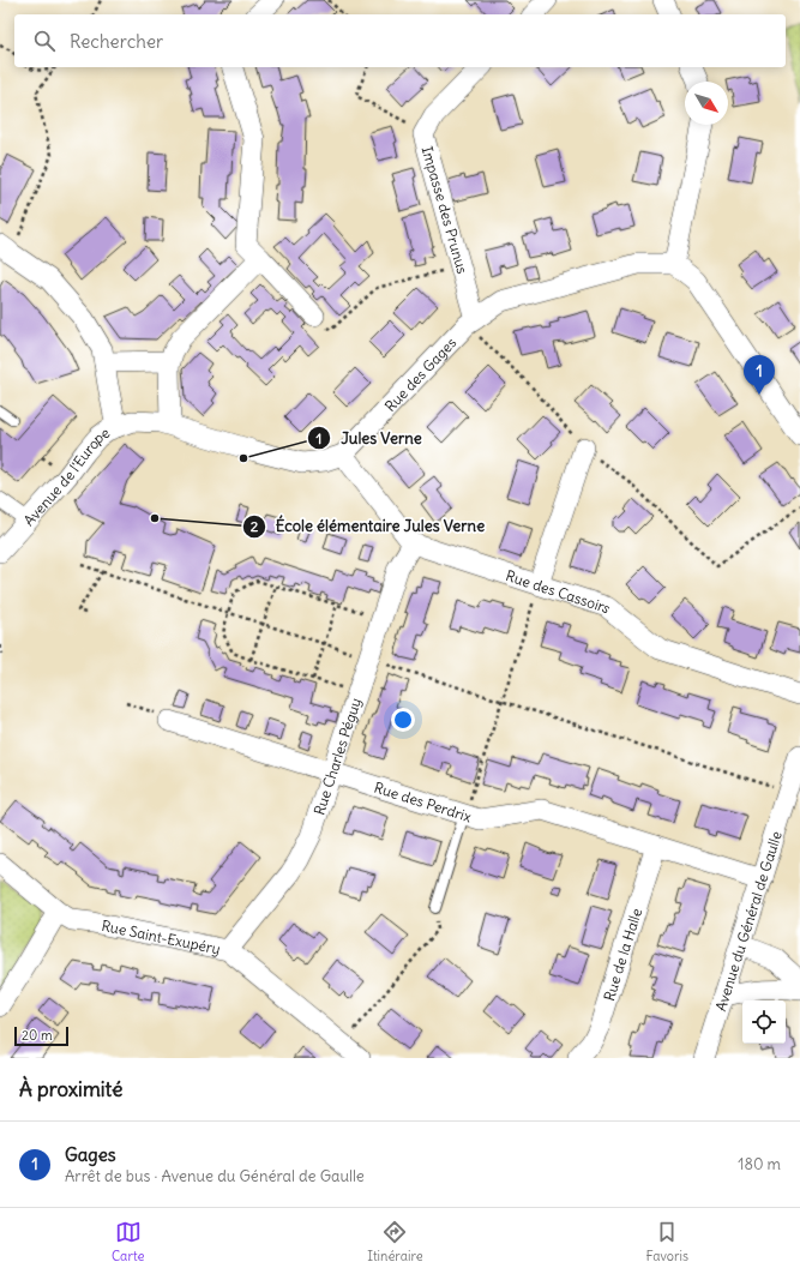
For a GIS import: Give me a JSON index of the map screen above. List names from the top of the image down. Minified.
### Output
{"streets":{"street":["Impasse des Prunus","Rue des Gages","Avenue de l'Europe","Rue des Cassoirs","Rue Charles Péguy","Rue des Perdrix","Avenue du Général de Gaulle","Rue Saint-Exupéry","Rue de la Halle"]},"crossings":[["Impasse des Prunus","Rue des Gages"],["Rue des Cassoirs","Rue Charles Péguy"],["Rue Charles Péguy","Rue des Perdrix"],["Rue Charles Péguy","Rue Saint-Exupéry"],["Rue des Perdrix","Avenue du Général de Gaulle"],["Rue des Perdrix","Rue de la Halle"]],"places":["Jules Verne","École élémentaire Jules Verne"],"scale_bar":"20 m","north":"bottom right","page":{"search":"Rechercher","pins":"1","scale":"20 m","heading":"À proximité","list":[{"mark":"1","name":"Gages","note":"Arrêt de bus · Avenue du Général de Gaulle","value":"180 m"}],"nav":["Carte","Itinéraire","Favoris"]}}
